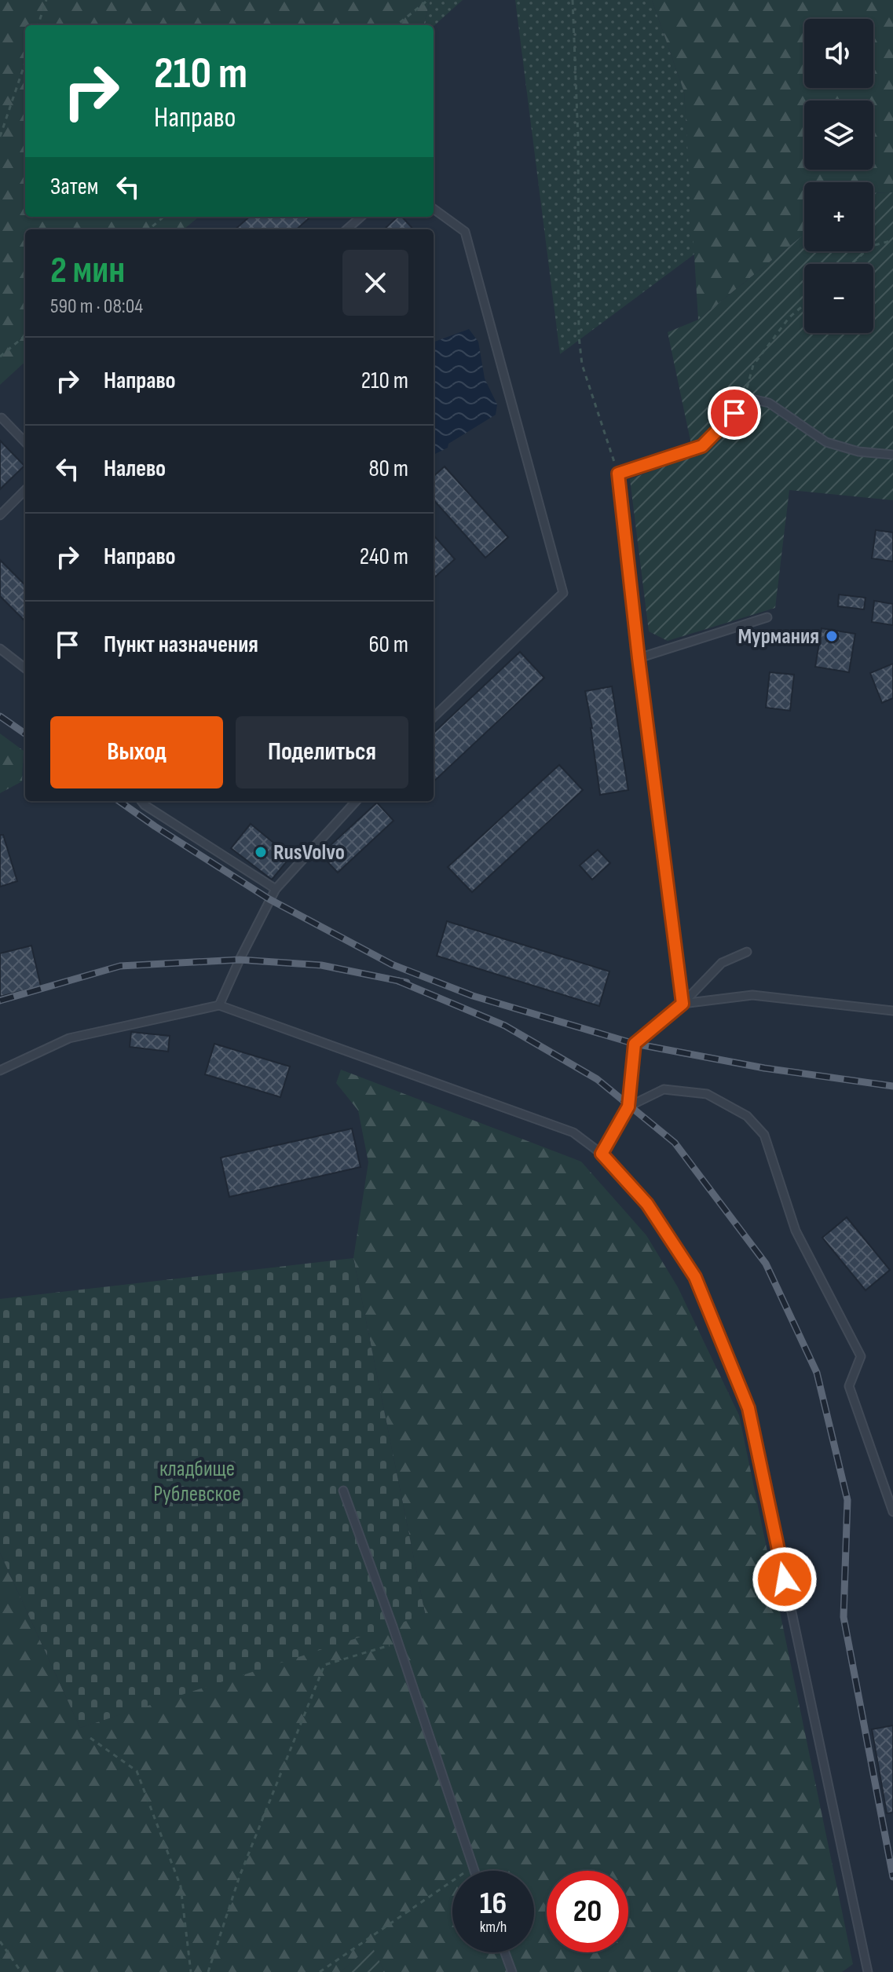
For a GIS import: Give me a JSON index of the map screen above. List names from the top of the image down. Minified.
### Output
{"parks":["кладбище Рублевское"],"places":["Мурмания","RusVolvo"],"page":{"map_buttons":["+","−"],"turn":["210 m","Направо"],"then":"Затем","heading":["2 мин","590 m · 08:04"],"list":[{"name":"Направо","value":"210 m"},{"name":"Налево","value":"80 m"},{"name":"Направо","value":"240 m"},{"name":"Пункт назначения","value":"60 m"}],"buttons":["Выход","Поделиться"],"speed":"16 km/h","limit":"20"}}
